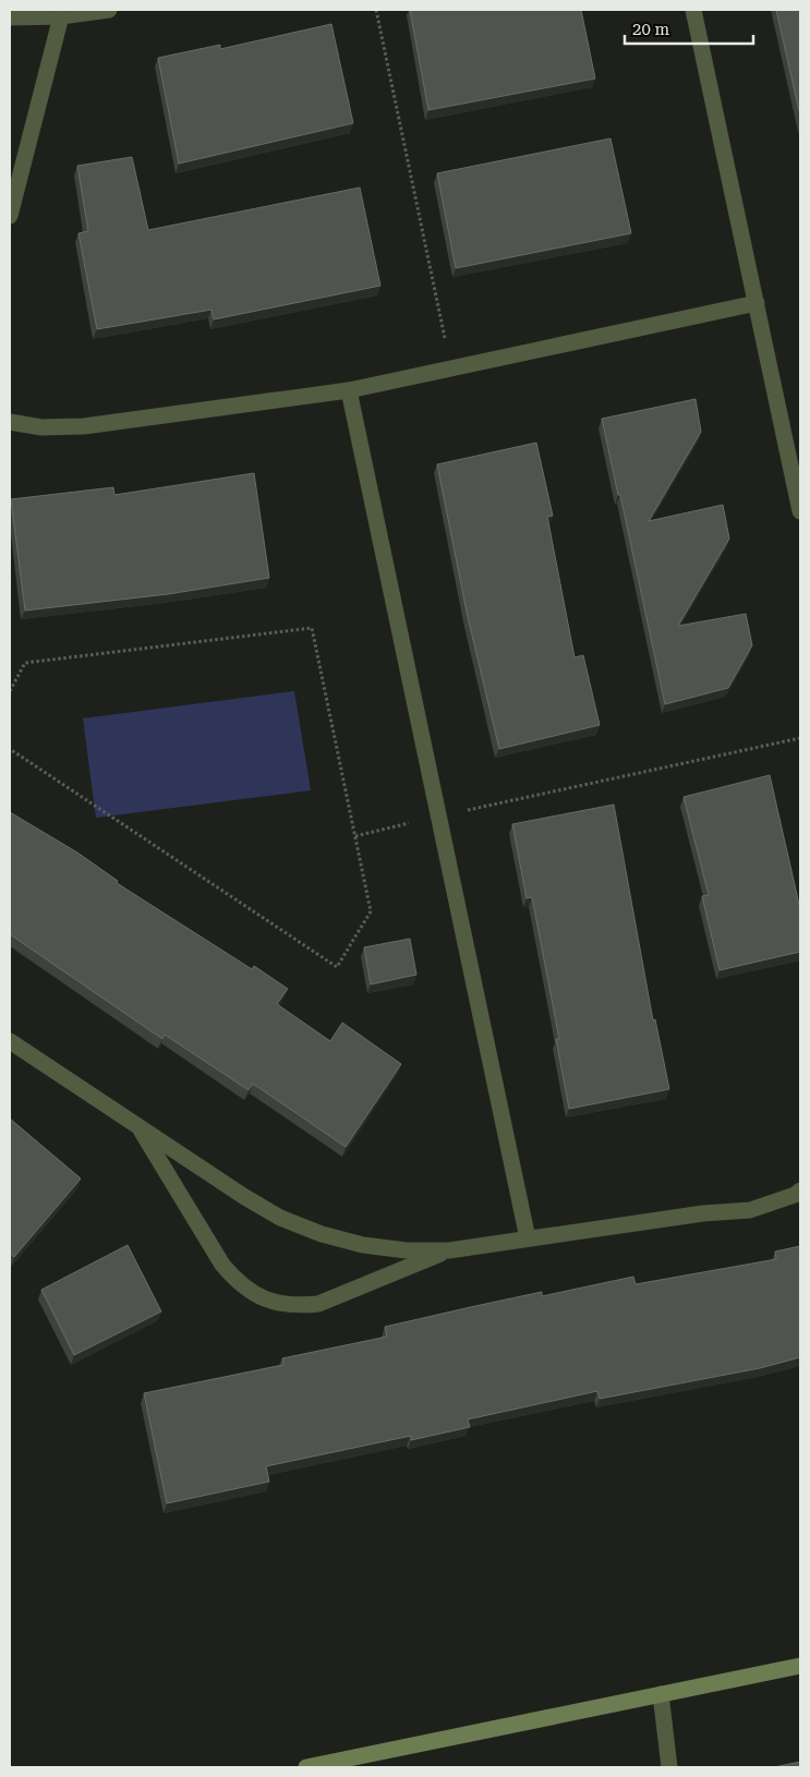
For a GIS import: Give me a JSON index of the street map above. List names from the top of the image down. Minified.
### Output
{"scale_bar":"20 m"}
